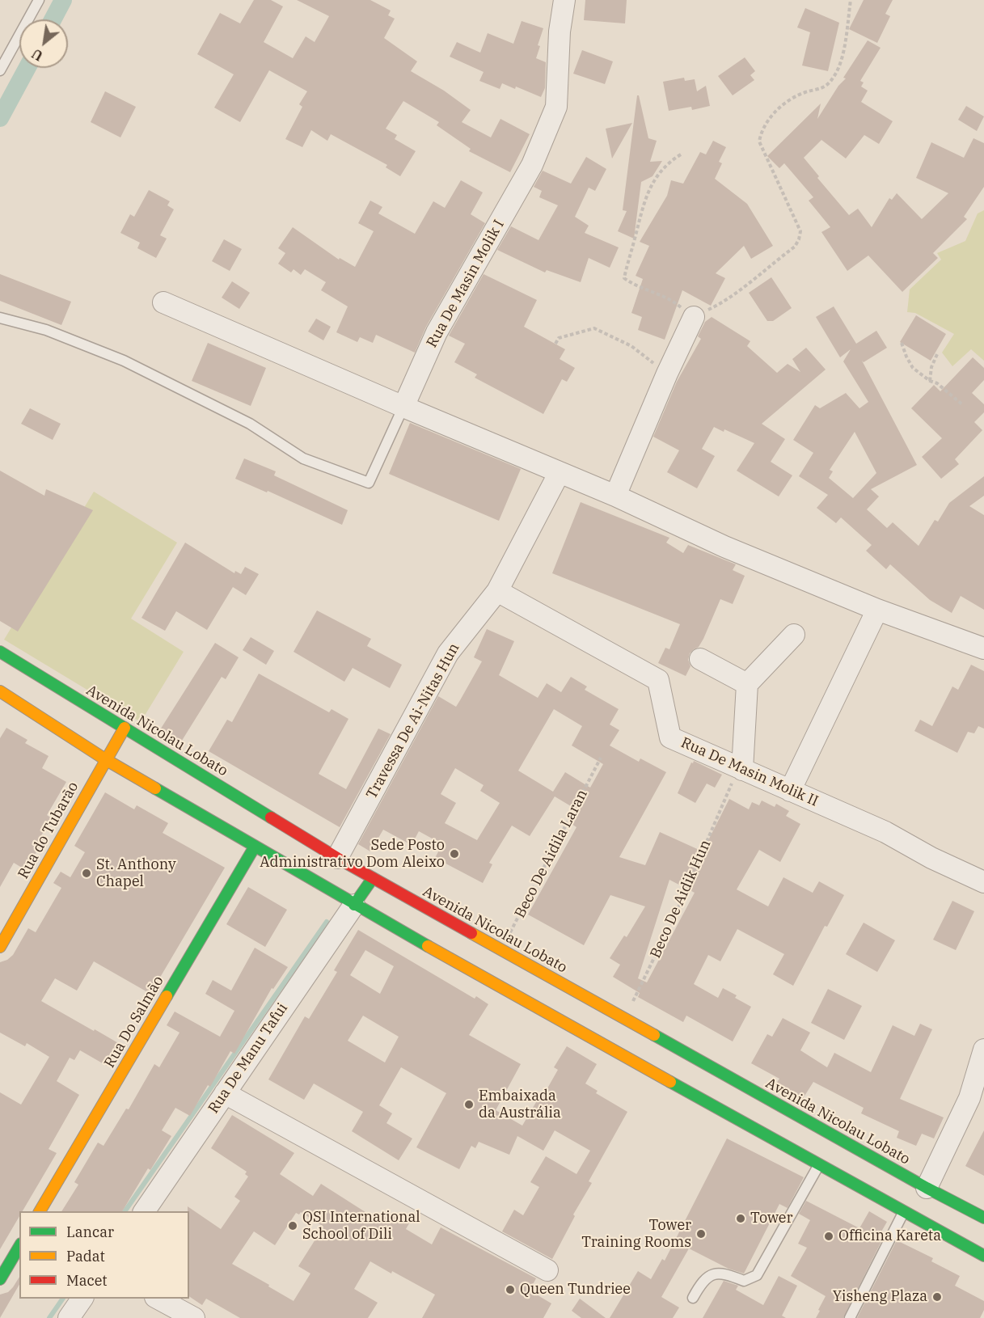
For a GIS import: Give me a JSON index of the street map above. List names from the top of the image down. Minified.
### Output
{"streets":{"main road":["Avenida Nicolau Lobato","Rua do Tubarão","Rua Do Salmão"],"street":["Rua De Masin Molik I","Travessa De Ai-Nitas Hun","Rua De Masin Molik II","Rua De Manu Tafui"],"path":["Beco De Aidila Laran","Beco De Aidik Hun"]},"crossings":[["Travessa De Ai-Nitas Hun","Avenida Nicolau Lobato"],["Travessa De Ai-Nitas Hun","Rua De Masin Molik II"],["Avenida Nicolau Lobato","Rua do Tubarão"],["Avenida Nicolau Lobato","Beco De Aidila Laran"],["Avenida Nicolau Lobato","Beco De Aidik Hun"],["Rua De Masin Molik II","Beco De Aidik Hun"]],"places":["Sede Posto Administrativo Dom Aleixo","St. Anthony Chapel","Embaixada da Austrália","Tower","QSI International School of Dili","Tower Training Rooms","Officina Kareta","Queen Tundriee","Yisheng Plaza"],"legend":["Lancar","Padat","Macet"],"north":"bottom left"}
